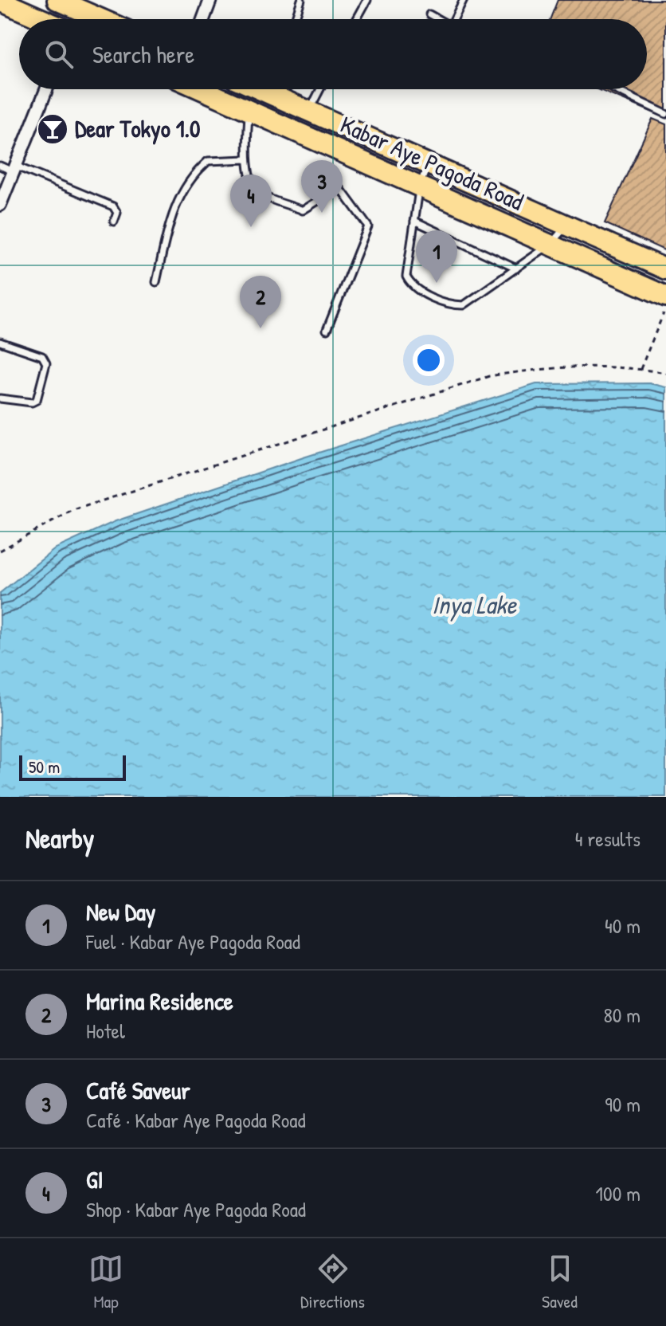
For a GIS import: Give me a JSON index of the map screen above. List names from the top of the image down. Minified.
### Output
{"streets":{"main road":["Kabar Aye Pagoda Road"]},"water":["Inya Lake"],"places":{"bar":["Dear Tokyo 1.0"]},"scale_bar":"50 m","page":{"search":"Search here","pins":["3","4","1","2"],"scale":"50 m","heading":["Nearby","4 results"],"list":[{"mark":"1","name":"New Day","note":"Fuel · Kabar Aye Pagoda Road","value":"40 m"},{"mark":"2","name":"Marina Residence","note":"Hotel","value":"80 m"},{"mark":"3","name":"Café Saveur","note":"Café · Kabar Aye Pagoda Road","value":"90 m"},{"mark":"4","name":"GI","note":"Shop · Kabar Aye Pagoda Road","value":"100 m"}],"nav":["Map","Directions","Saved"]}}
